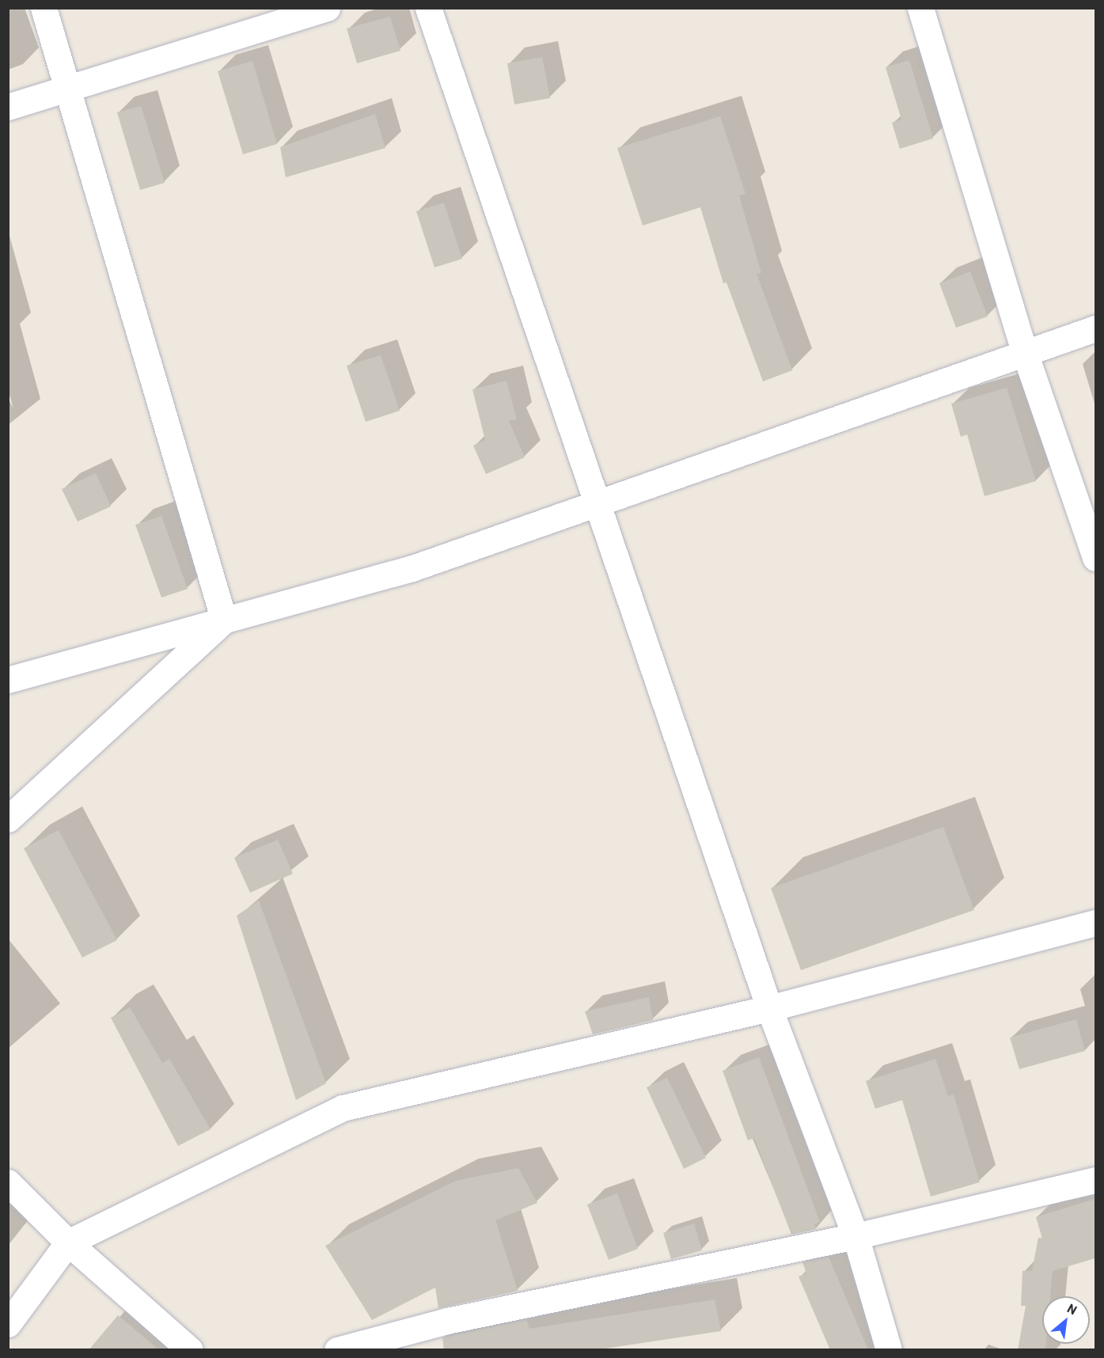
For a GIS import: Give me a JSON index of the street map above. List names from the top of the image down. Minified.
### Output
{"north":"top right"}
